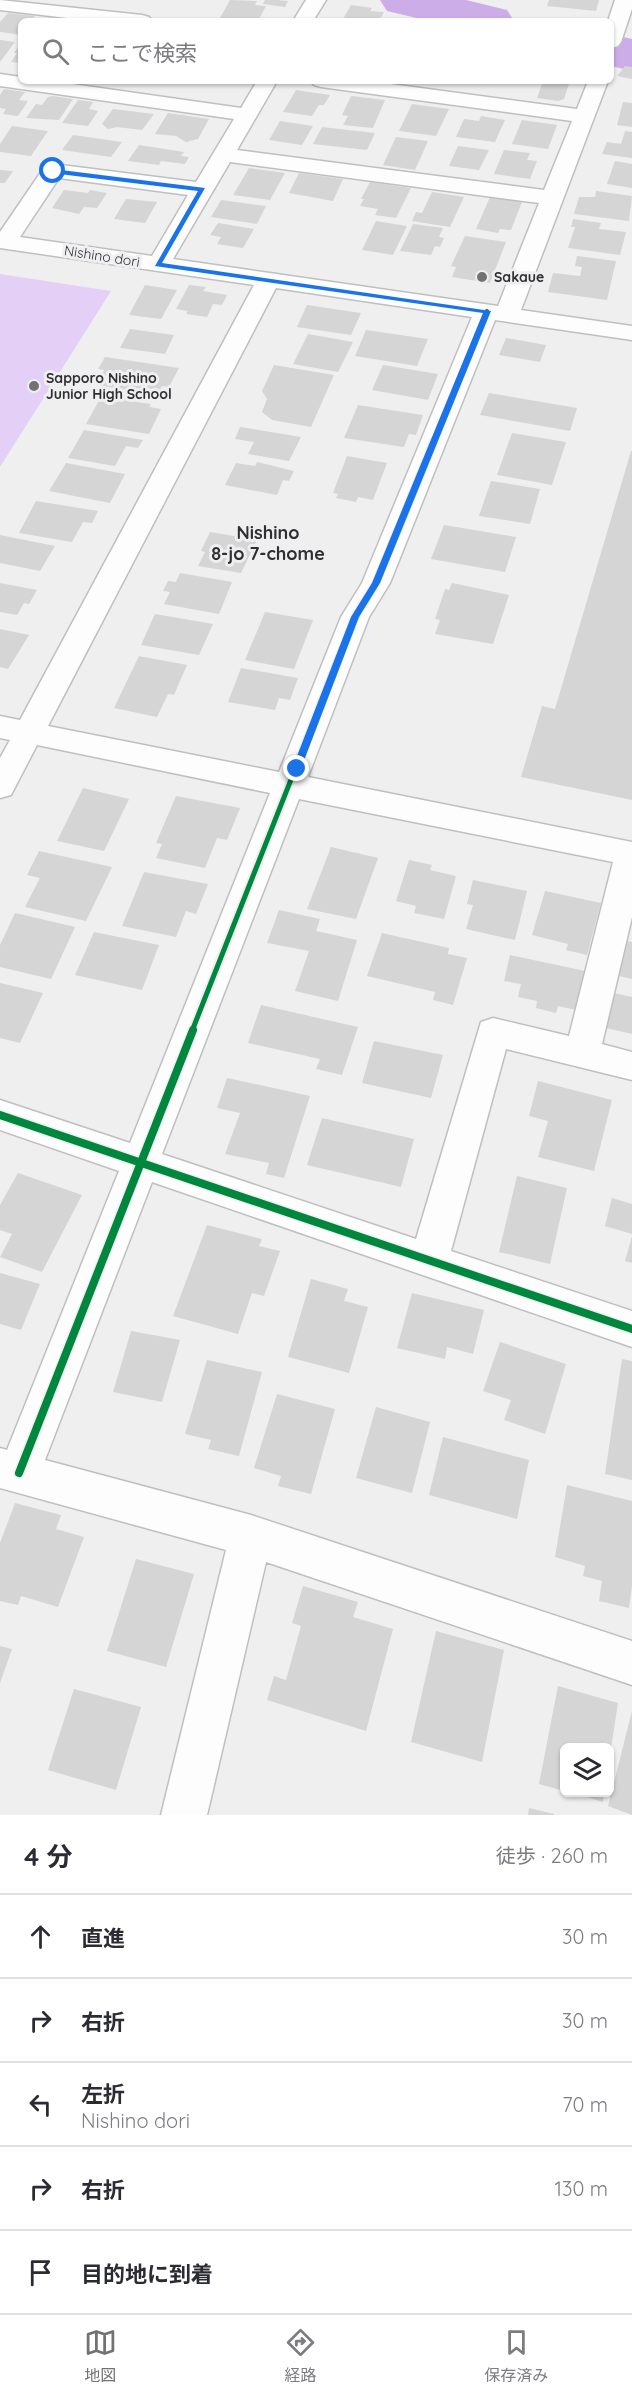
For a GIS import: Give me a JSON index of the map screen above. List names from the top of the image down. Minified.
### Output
{"streets":{"street":["Nishino dori"]},"districts":["Nishino 8-jo 7-chome"],"places":["Sakaue","Sapporo Nishino Junior High School"],"page":{"search":"ここで検索","heading":["4 分","徒歩 · 260 m"],"list":[["直進","30 m"],["右折","30 m"],["左折","Nishino dori","70 m"],["右折","130 m"],"目的地に到着"],"nav":["地図","経路","保存済み"]}}
